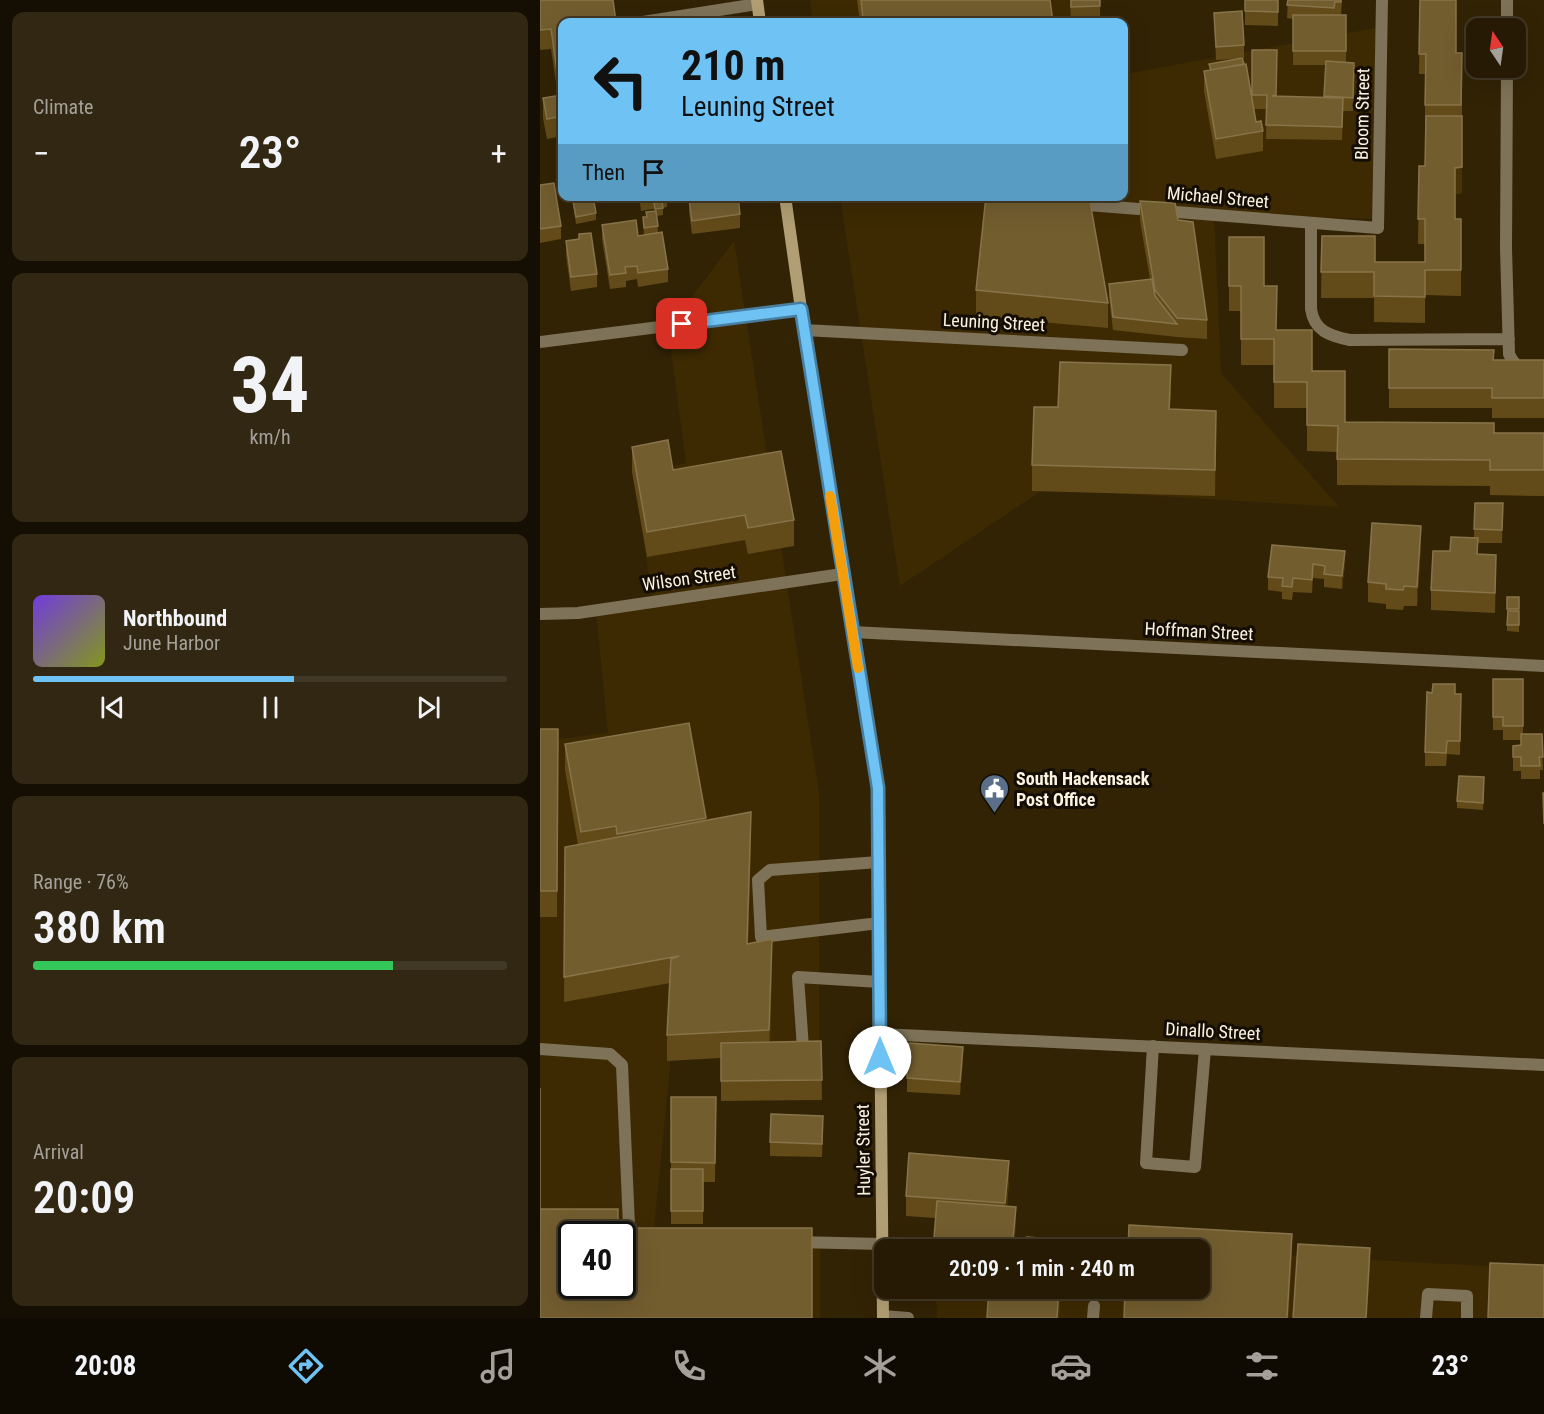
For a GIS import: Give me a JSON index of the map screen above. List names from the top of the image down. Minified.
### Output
{"streets":{"street":["Bloom Street","Michael Street","Leuning Street","Wilson Street","Hoffman Street","Dinallo Street","Huyler Street"]},"crossings":[["Bloom Street","Michael Street"],["Leuning Street","Huyler Street"],["Wilson Street","Huyler Street"],["Hoffman Street","Huyler Street"],["Dinallo Street","Huyler Street"]],"places":{"public building":["South Hackensack Post Office"]},"north":"top","page":{"tile":["Climate",["34","km/h"],["Range · 76%","380 km"],["Arrival","20:09"]],"turn":["210 m","Leuning Street"],"heat":["−","23°","+"],"then":"Then","song":["Northbound","June Harbor"],"limit":"40","trip":"20:09 · 1 min · 240 m","tabs":["20:08","23°"]}}
